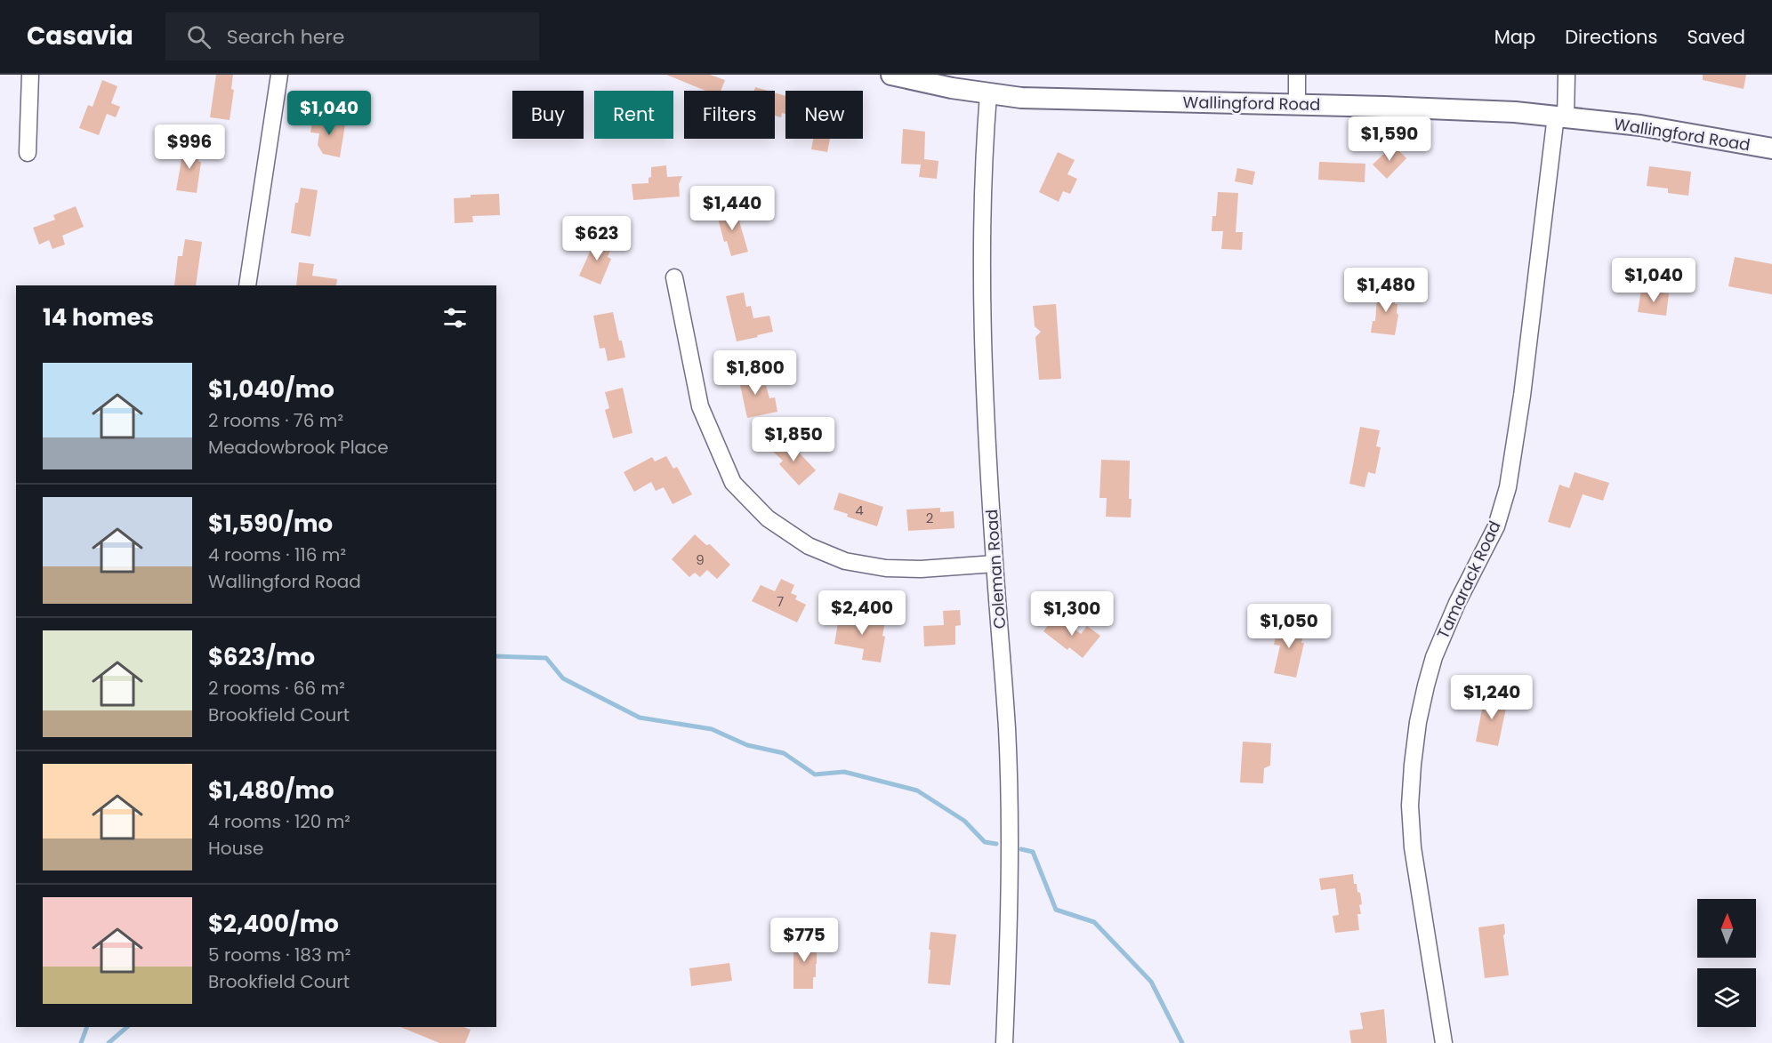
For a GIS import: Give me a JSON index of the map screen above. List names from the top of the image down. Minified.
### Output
{"streets":{"street":["Wallingford Road","Coleman Road","Tamarack Road"]},"crossings":[["Wallingford Road","Coleman Road"],["Wallingford Road","Tamarack Road"]],"house_numbers":["4","2","9","7"],"north":"top","page":{"header":"Casavia","search":"Search here","nav":["Map","Directions","Saved"],"price":["$1,040","$1,590","$996","$1,440","$623","$1,040","$1,480","$1,800","$1,850","$2,400","$1,300","$1,050","$1,240","$775"],"chip":["Buy","Rent","Filters","New"],"heading":"14 homes","list":[{"name":"$1,040/mo","note":"2 rooms · 76 m² · Meadowbrook Place"},{"name":"$1,590/mo","note":"4 rooms · 116 m² · Wallingford Road"},{"name":"$623/mo","note":"2 rooms · 66 m² · Brookfield Court"},{"name":"$1,480/mo","note":"4 rooms · 120 m² · House"},{"name":"$2,400/mo","note":"5 rooms · 183 m² · Brookfield Court"}]}}
